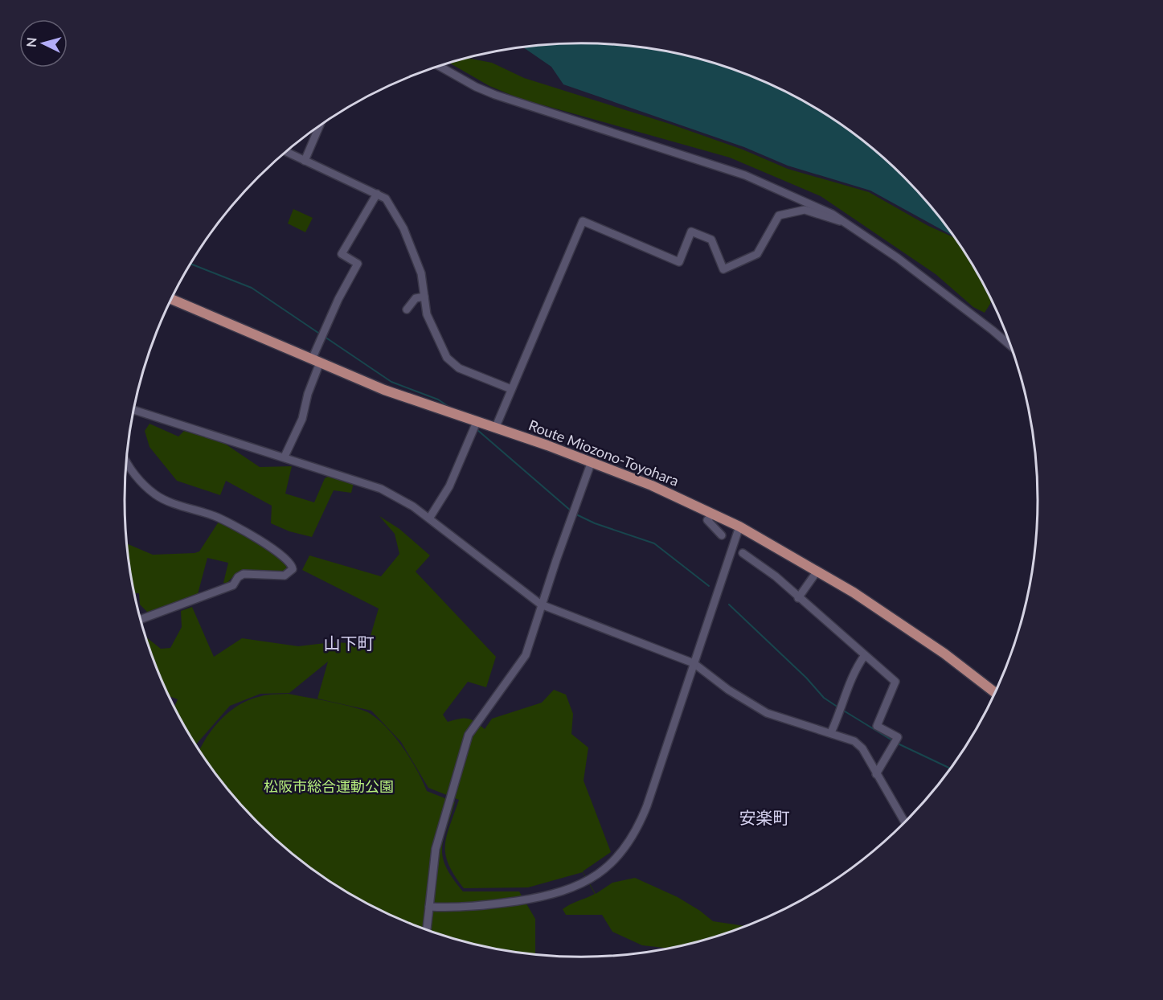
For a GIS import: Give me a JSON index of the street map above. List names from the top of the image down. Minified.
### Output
{"streets":{"main road":["Route Miozono-Toyohara"]},"districts":["山下町","安楽町"],"parks":["松阪市総合運動公園"],"north":"left"}
